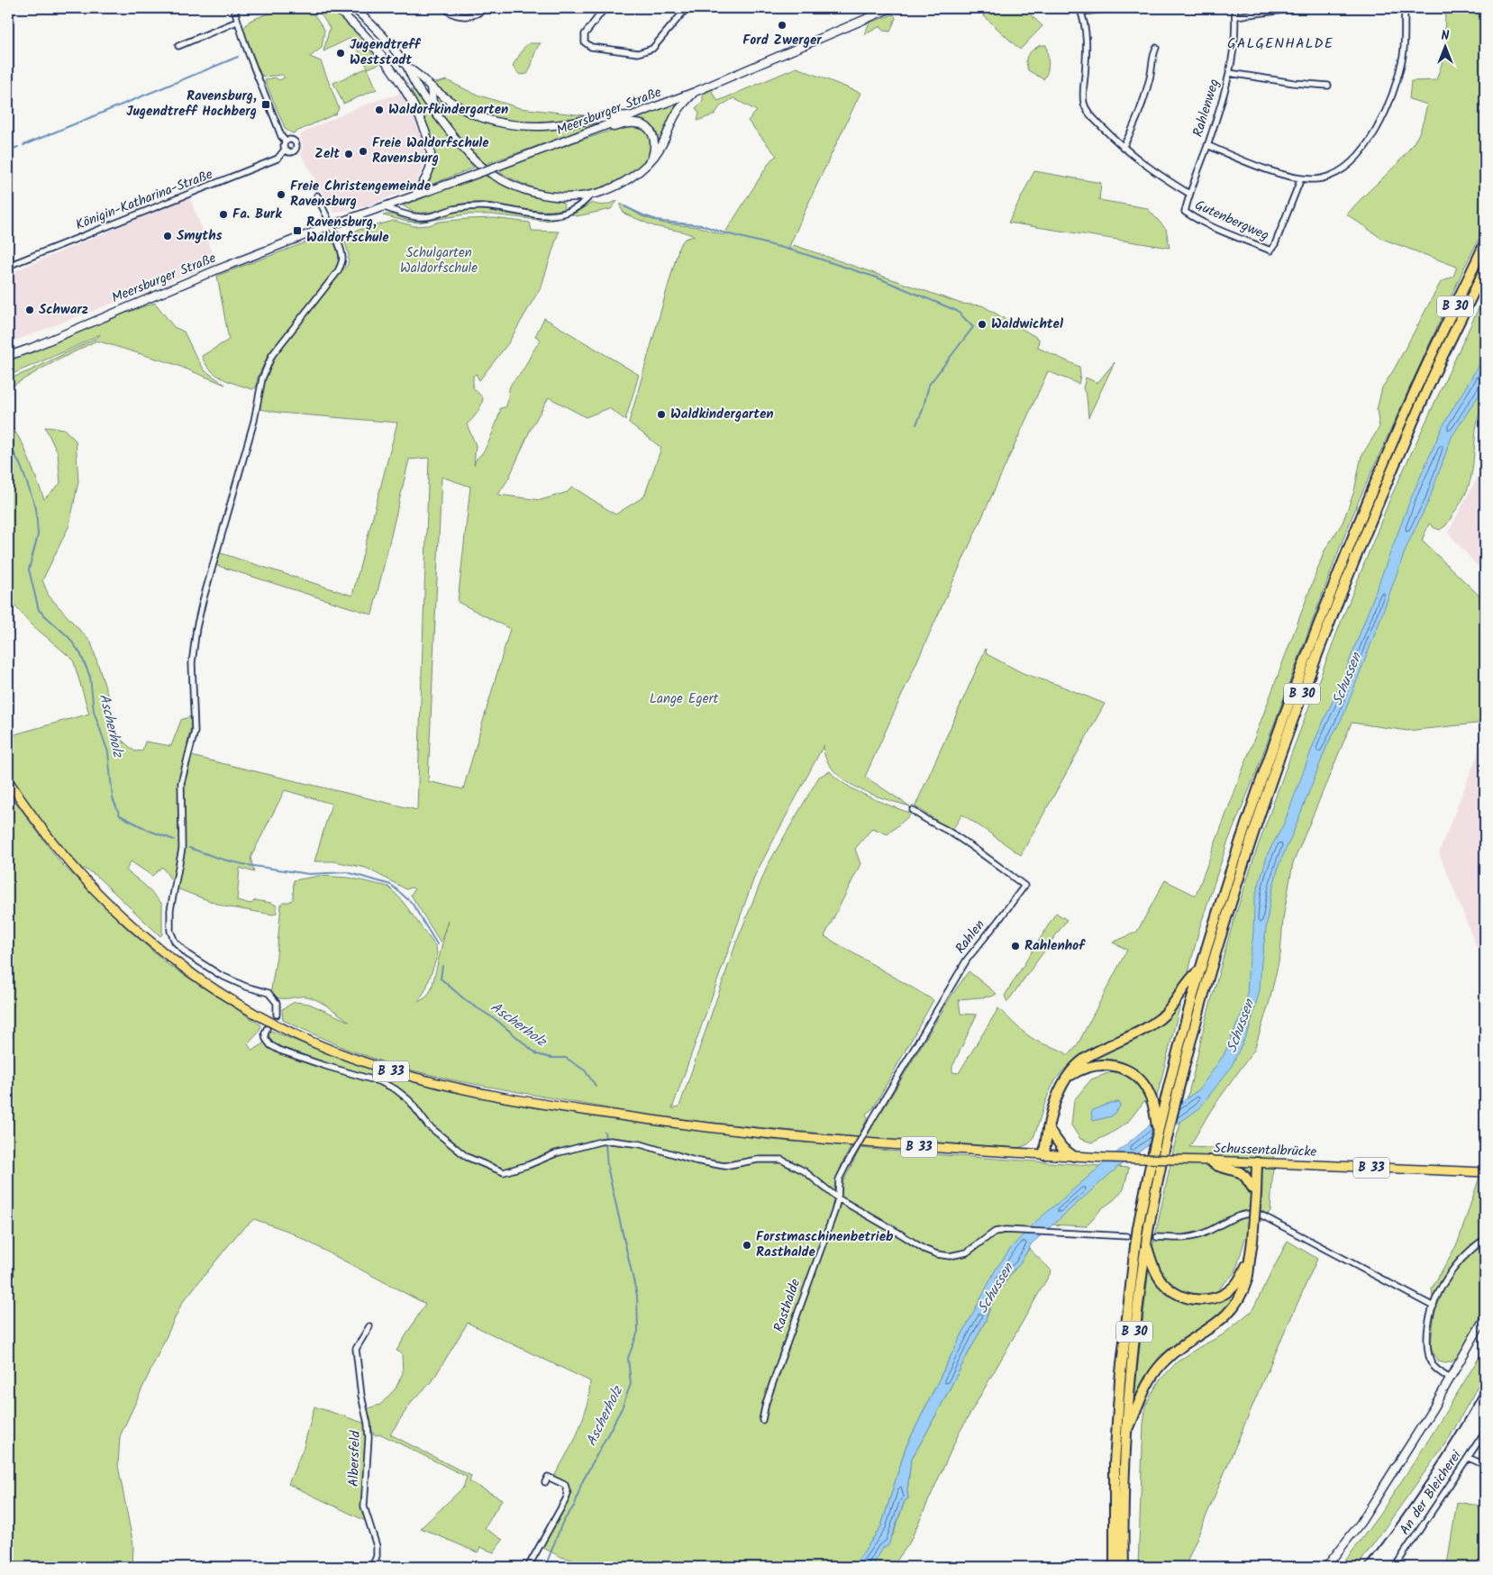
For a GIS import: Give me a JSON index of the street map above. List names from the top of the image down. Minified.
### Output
{"streets":{"highway":["B 30"],"main road":["B 33","Schussentalbrücke"],"street":["Rahlenweg","Meersburger Straße","Königin-Katharina-Straße","Gutenbergweg","Rahlen","Rasthalde","Albersfeld","An der Bleicherei"]},"crossings":[["Rahlenweg","Gutenbergweg"],["Rahlen","Rasthalde"],["B 33","Schussentalbrücke"]],"districts":["GALGENHALDE"],"water":["Schussen","Ascherholz"],"parks":["Schulgarten Waldorfschule","Lange Egert"],"places":{"other":["Ford Zwerger","Jugendtreff Weststadt","Waldorfkindergarten","Freie Waldorfschule Ravensburg","Zelt","Freie Christengemeinde Ravensburg","Fa. Burk","Smyths","Schwarz","Waldwichtel","Waldkindergarten","Rahlenhof","Forstmaschinenbetrieb Rasthalde"],"transit":["Ravensburg, Jugendtreff Hochberg","Ravensburg, Waldorfschule"]},"north":"top"}
